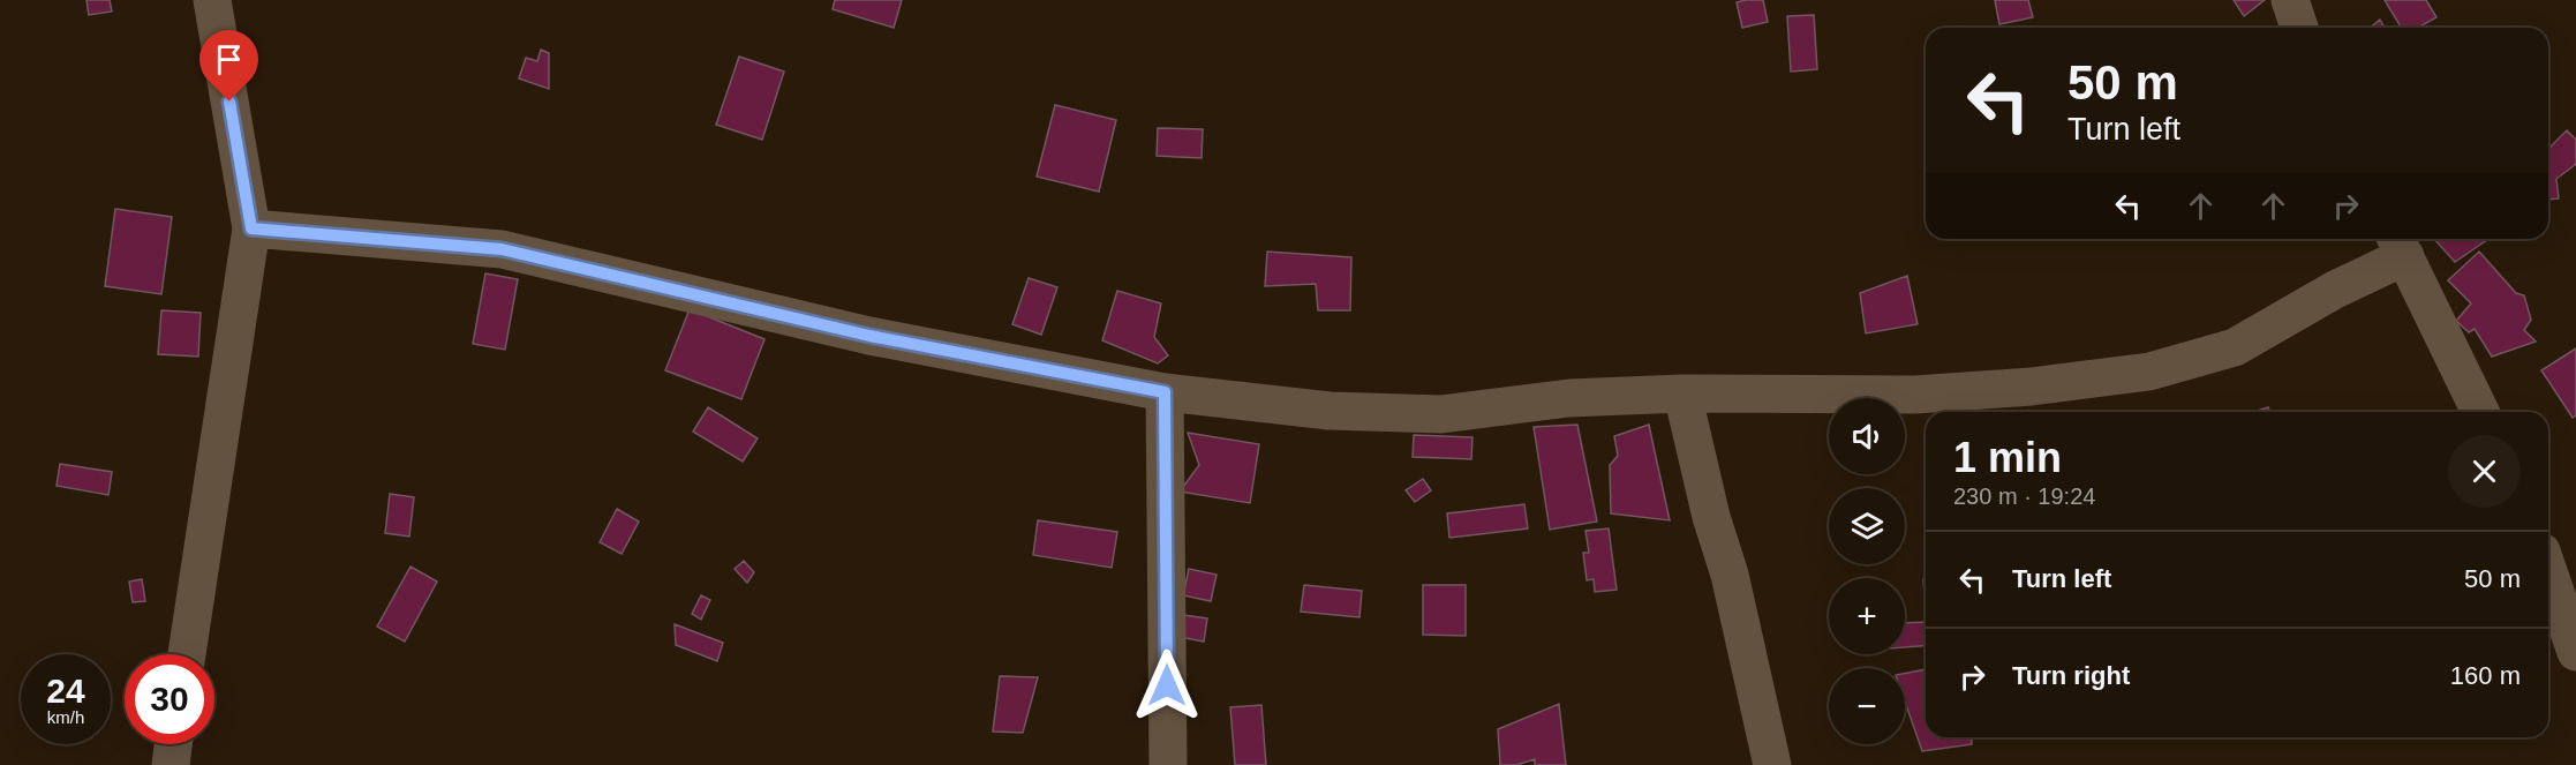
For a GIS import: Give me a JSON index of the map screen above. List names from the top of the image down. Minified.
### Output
{"page":{"turn":["50 m","Turn left"],"map_buttons":["+","−"],"heading":["1 min","230 m · 19:24"],"list":[{"name":"Turn left","value":"50 m"},{"name":"Turn right","value":"160 m"}],"speed":"24 km/h","limit":"30"}}
